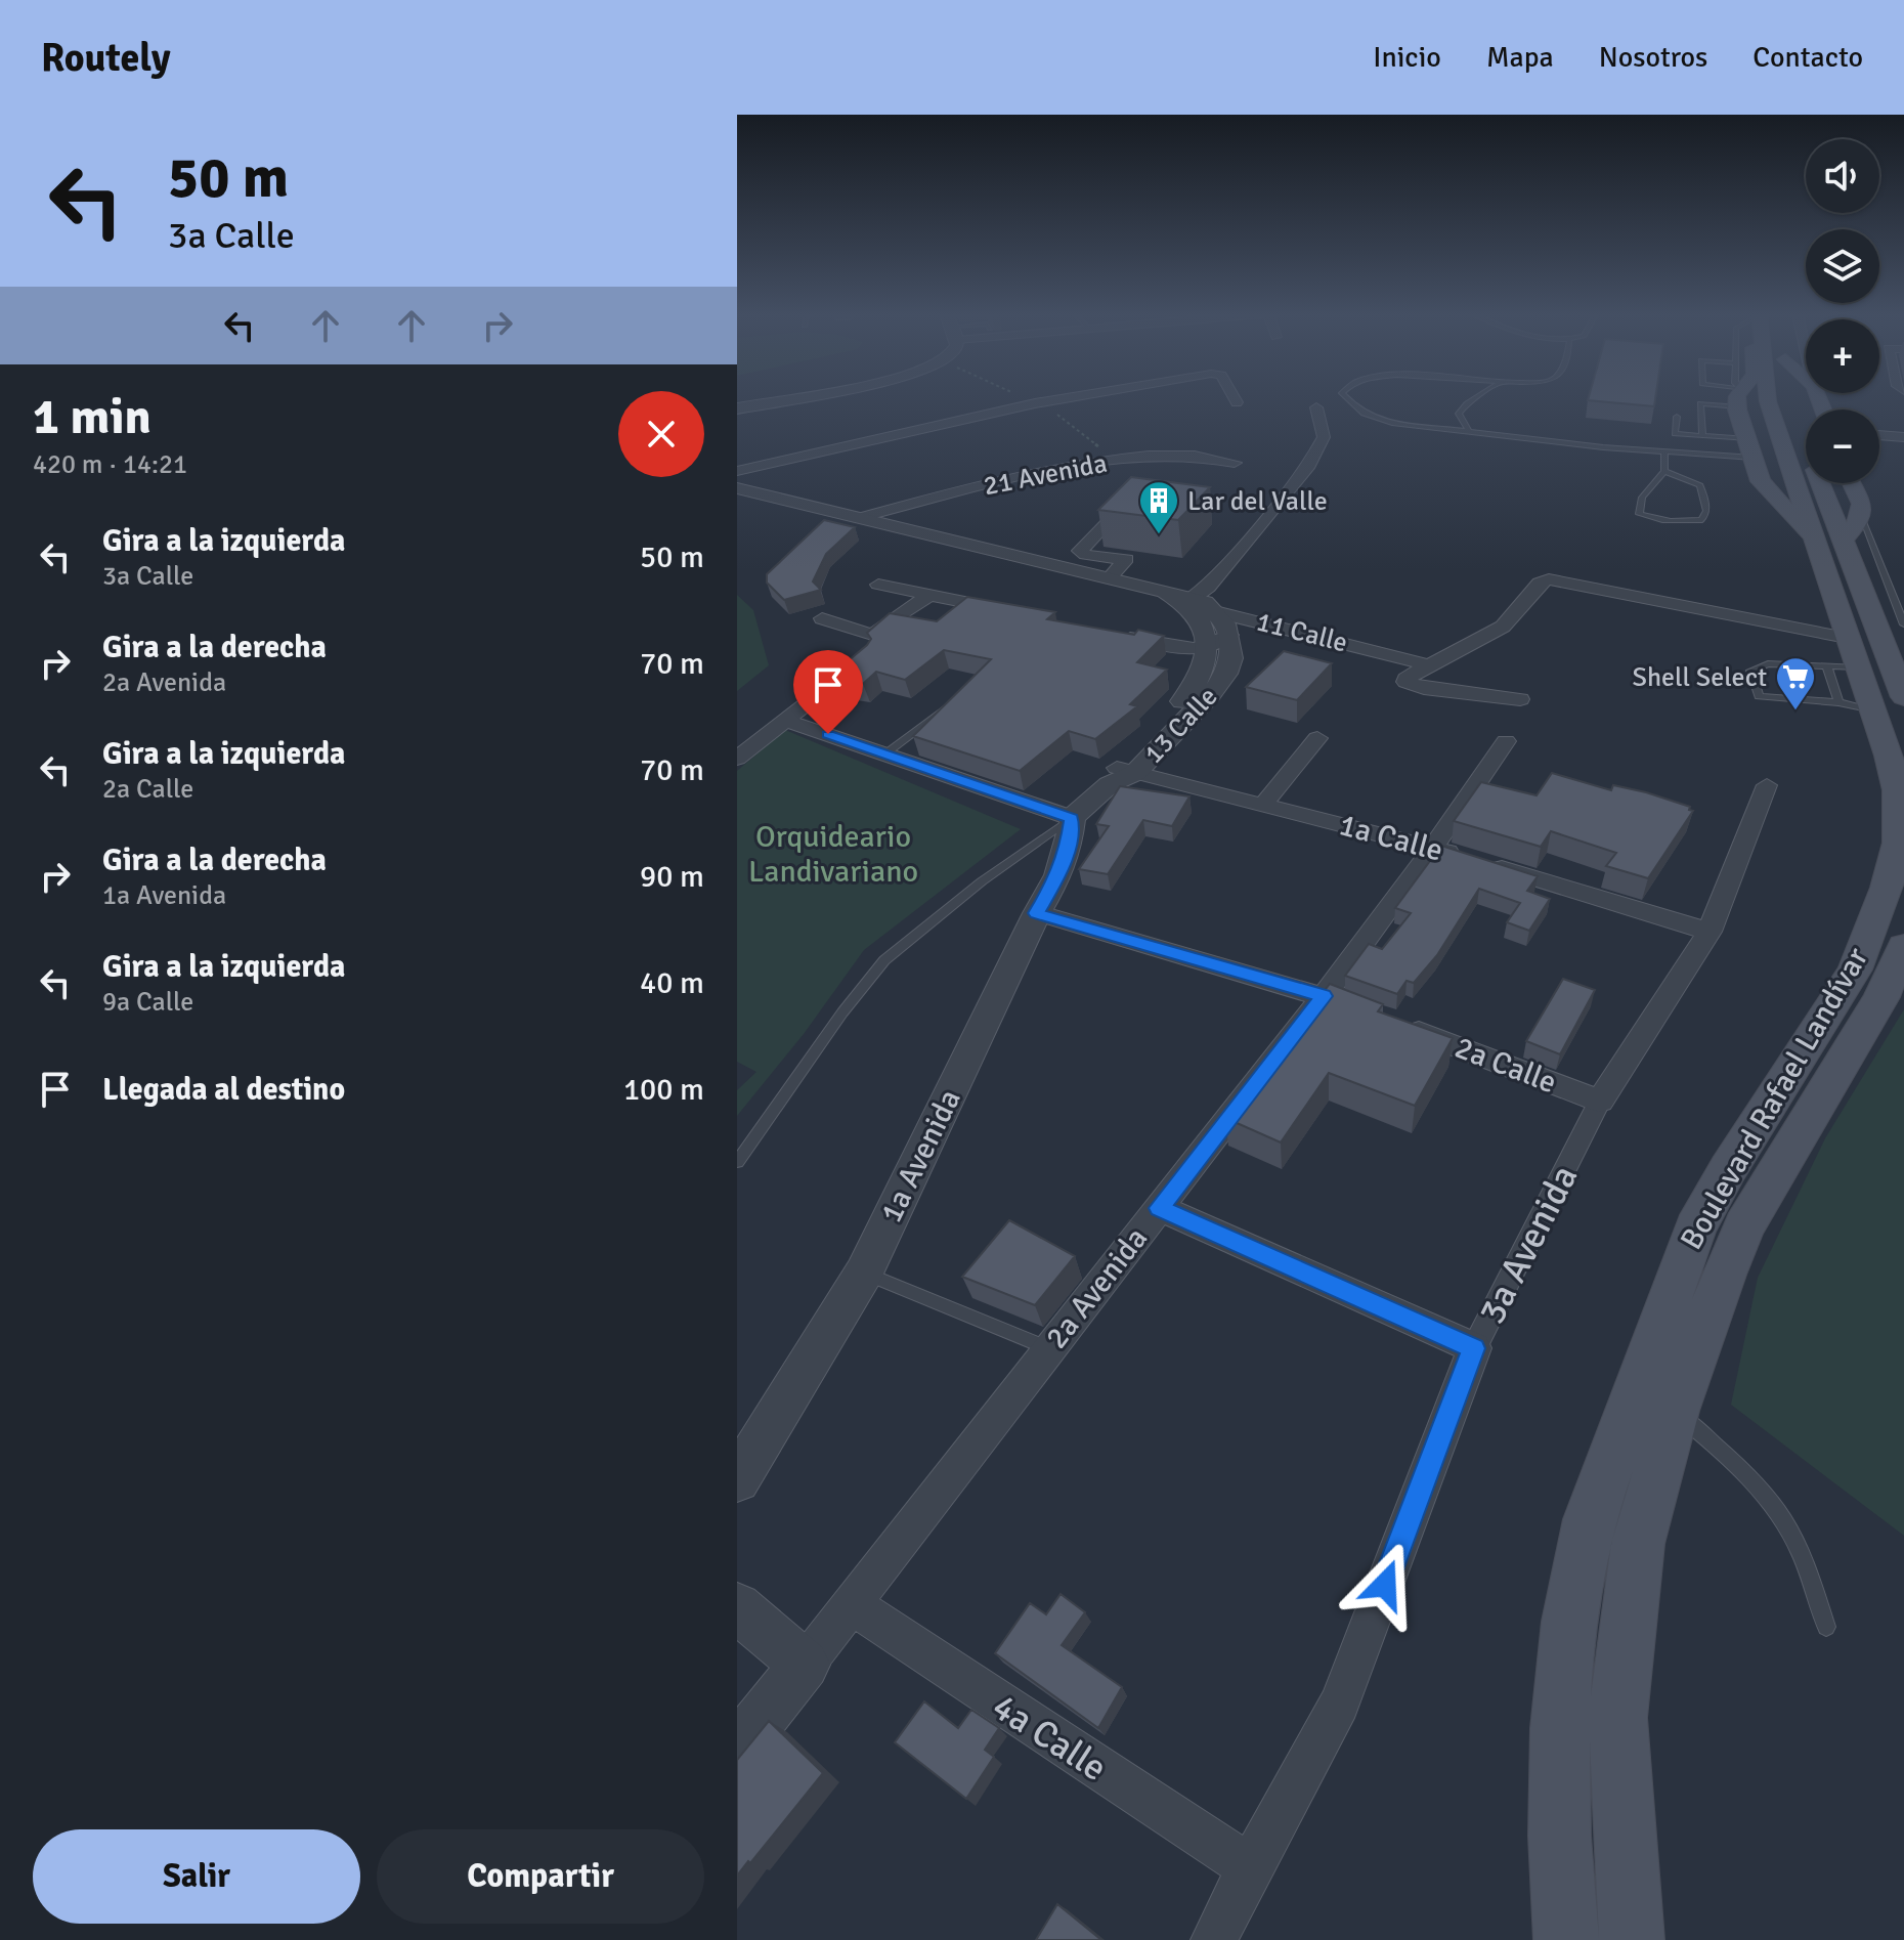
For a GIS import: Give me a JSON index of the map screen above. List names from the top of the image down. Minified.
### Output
{"streets":{"main road":["Boulevard Rafael Landívar"],"street":["21 Avenida","11 Calle","13 Calle","1a Calle","2a Calle","1a Avenida","3a Avenida","2a Avenida","4a Calle"]},"crossings":[["13 Calle","1a Calle"],["13 Calle","1a Avenida"],["1a Calle","3a Avenida"],["1a Calle","2a Avenida"],["2a Calle","3a Avenida"],["3a Avenida","4a Calle"],["2a Avenida","4a Calle"]],"parks":["Orquideario Landivariano"],"places":{"building":["Lar del Valle"],"supermarket":["Shell Select"]},"page":{"header":"Routely","nav":["Inicio","Mapa","Nosotros","Contacto"],"turn":["50 m","3a Calle"],"map_buttons":["+","−"],"heading":["1 min","420 m · 14:21"],"list":[{"name":"Gira a la izquierda","note":"3a Calle","value":"50 m"},{"name":"Gira a la derecha","note":"2a Avenida","value":"70 m"},{"name":"Gira a la izquierda","note":"2a Calle","value":"70 m"},{"name":"Gira a la derecha","note":"1a Avenida","value":"90 m"},{"name":"Gira a la izquierda","note":"9a Calle","value":"40 m"},{"name":"Llegada al destino","value":"100 m"}],"buttons":["Salir","Compartir"]}}
